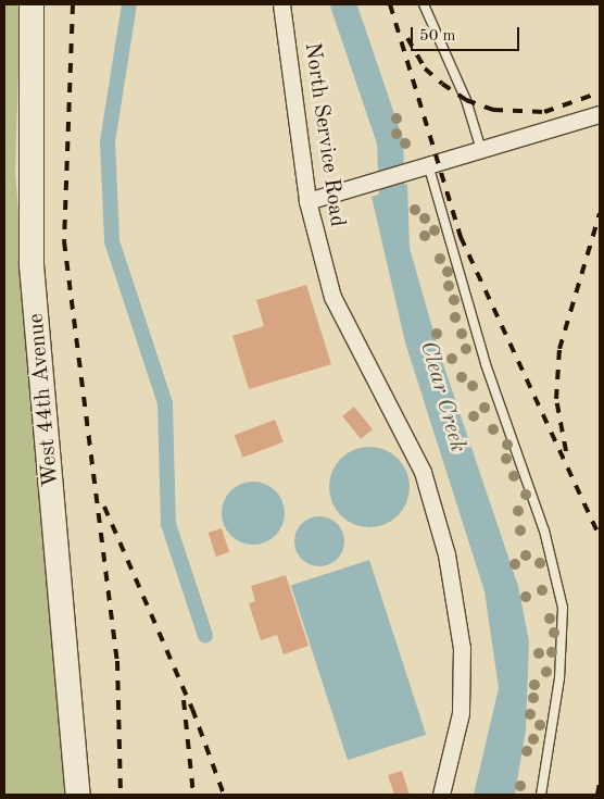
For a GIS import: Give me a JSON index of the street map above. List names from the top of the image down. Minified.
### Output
{"streets":{"street":["North Service Road","West 44th Avenue"]},"water":["Clear Creek"],"scale_bar":"50 m"}
